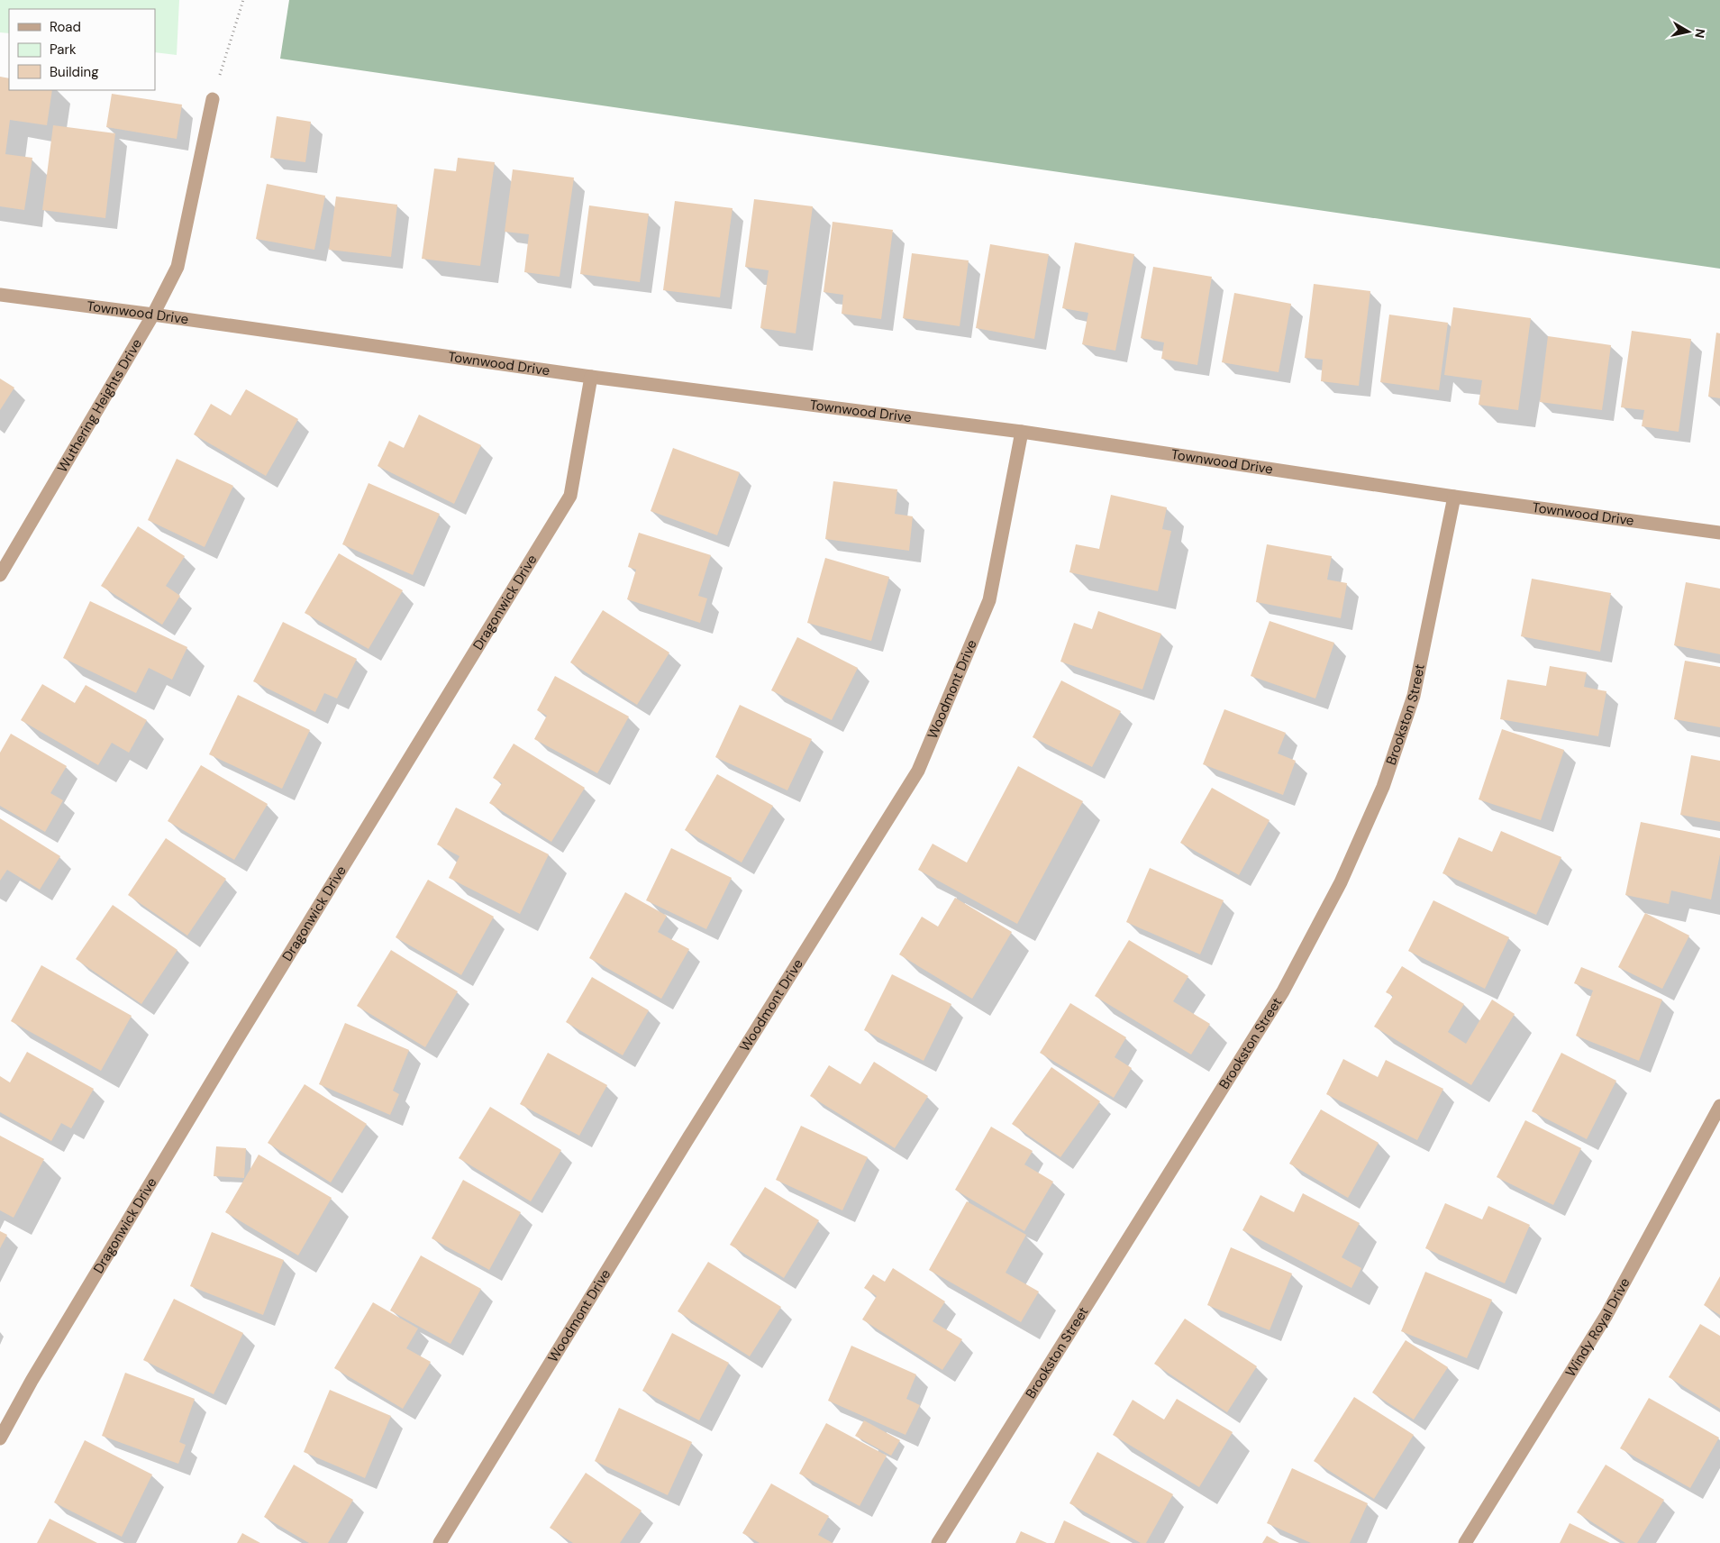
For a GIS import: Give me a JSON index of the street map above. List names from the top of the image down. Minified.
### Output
{"streets":{"street":["Townwood Drive","Wuthering Heights Drive","Dragonwick Drive","Woodmont Drive","Brookston Street","Windy Royal Drive"]},"crossings":[["Townwood Drive","Wuthering Heights Drive"],["Townwood Drive","Dragonwick Drive"],["Townwood Drive","Woodmont Drive"],["Townwood Drive","Brookston Street"]],"legend":["Road","Park","Building"],"north":"right"}
